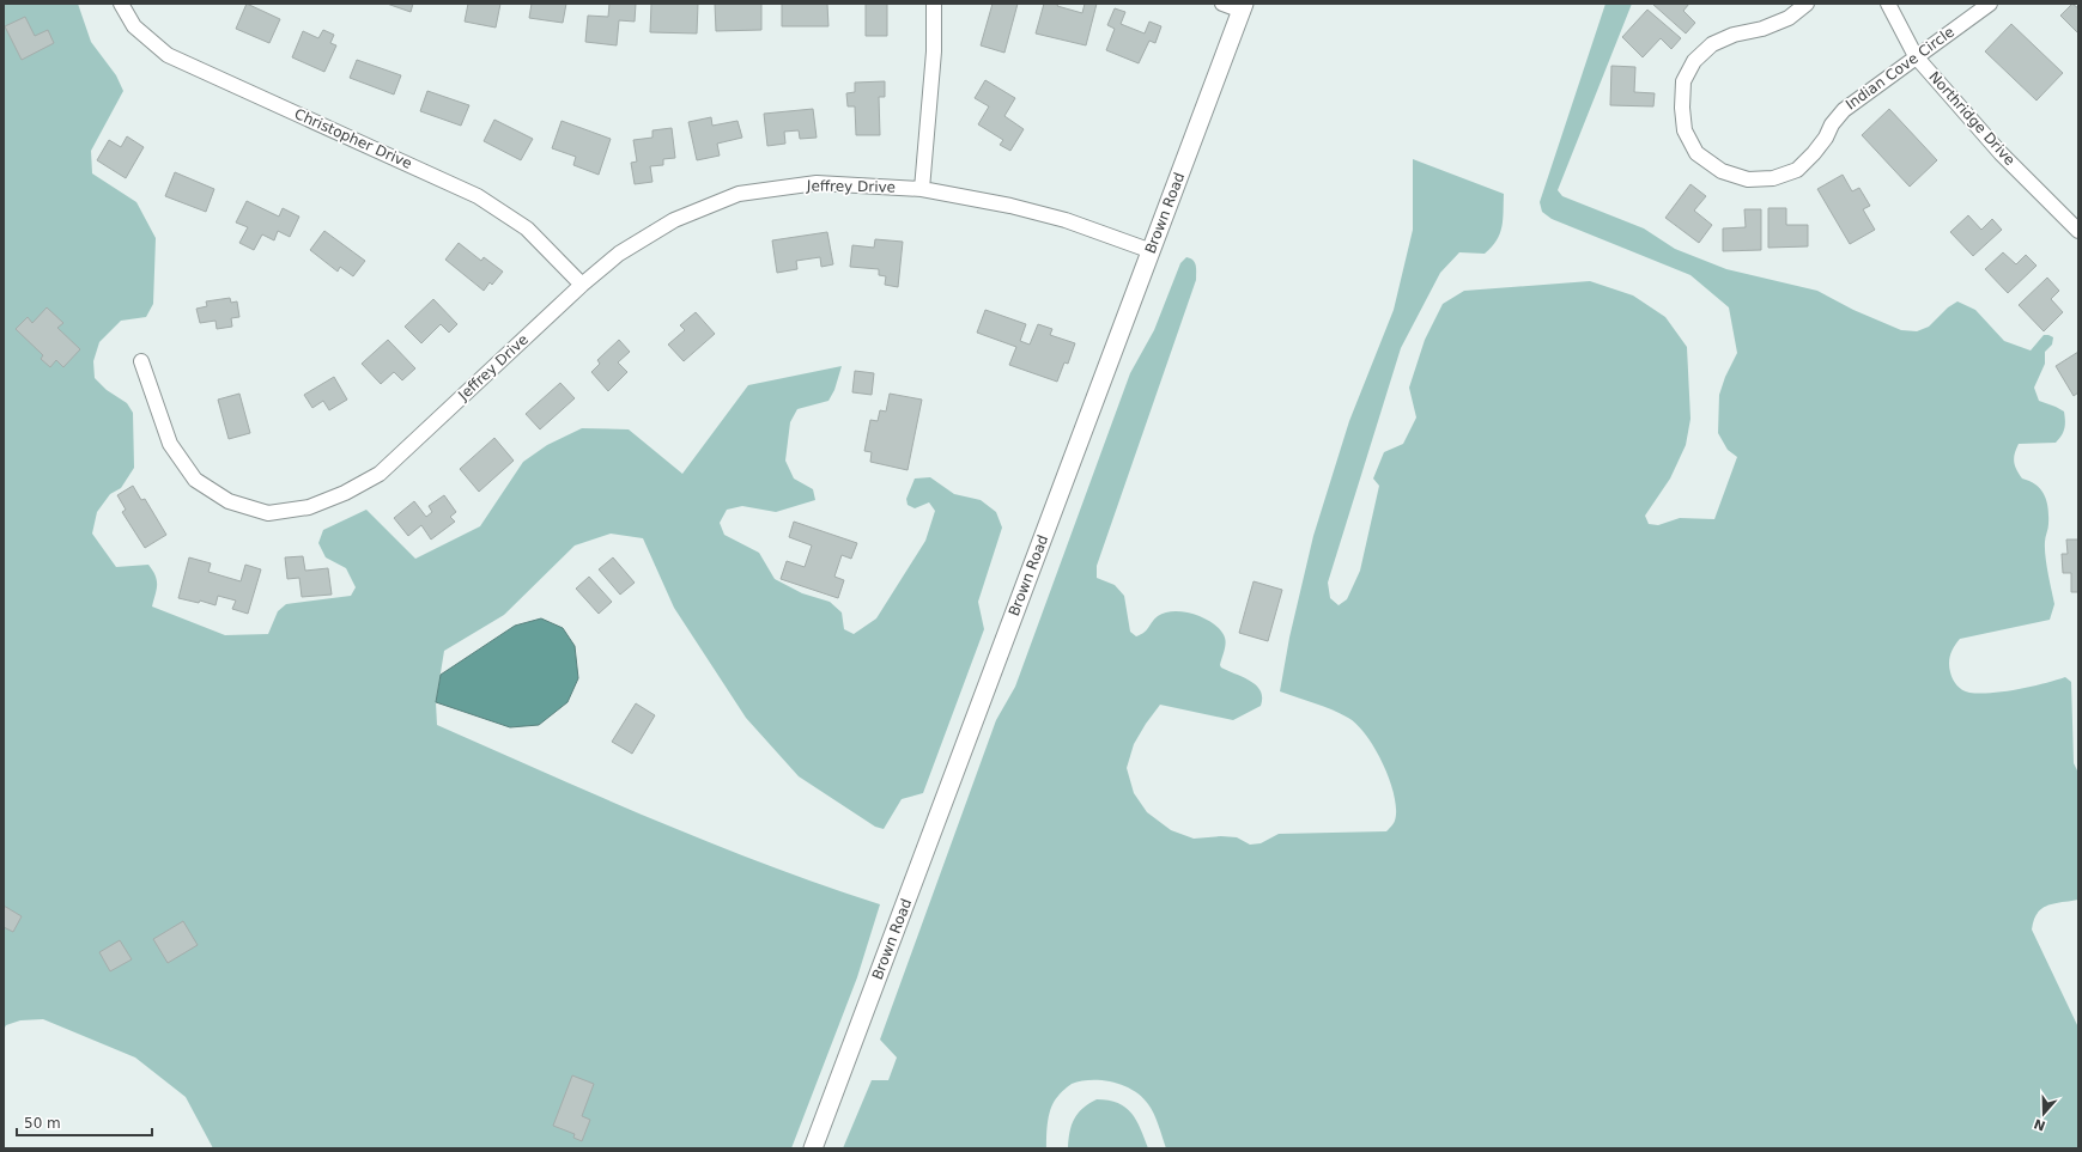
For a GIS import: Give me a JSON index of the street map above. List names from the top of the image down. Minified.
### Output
{"streets":{"street":["Indian Cove Circle","Northridge Drive","Christopher Drive","Jeffrey Drive","Brown Road"]},"crossings":[["Indian Cove Circle","Northridge Drive"],["Christopher Drive","Jeffrey Drive"],["Jeffrey Drive","Brown Road"]],"scale_bar":"50 m","north":"bottom"}
